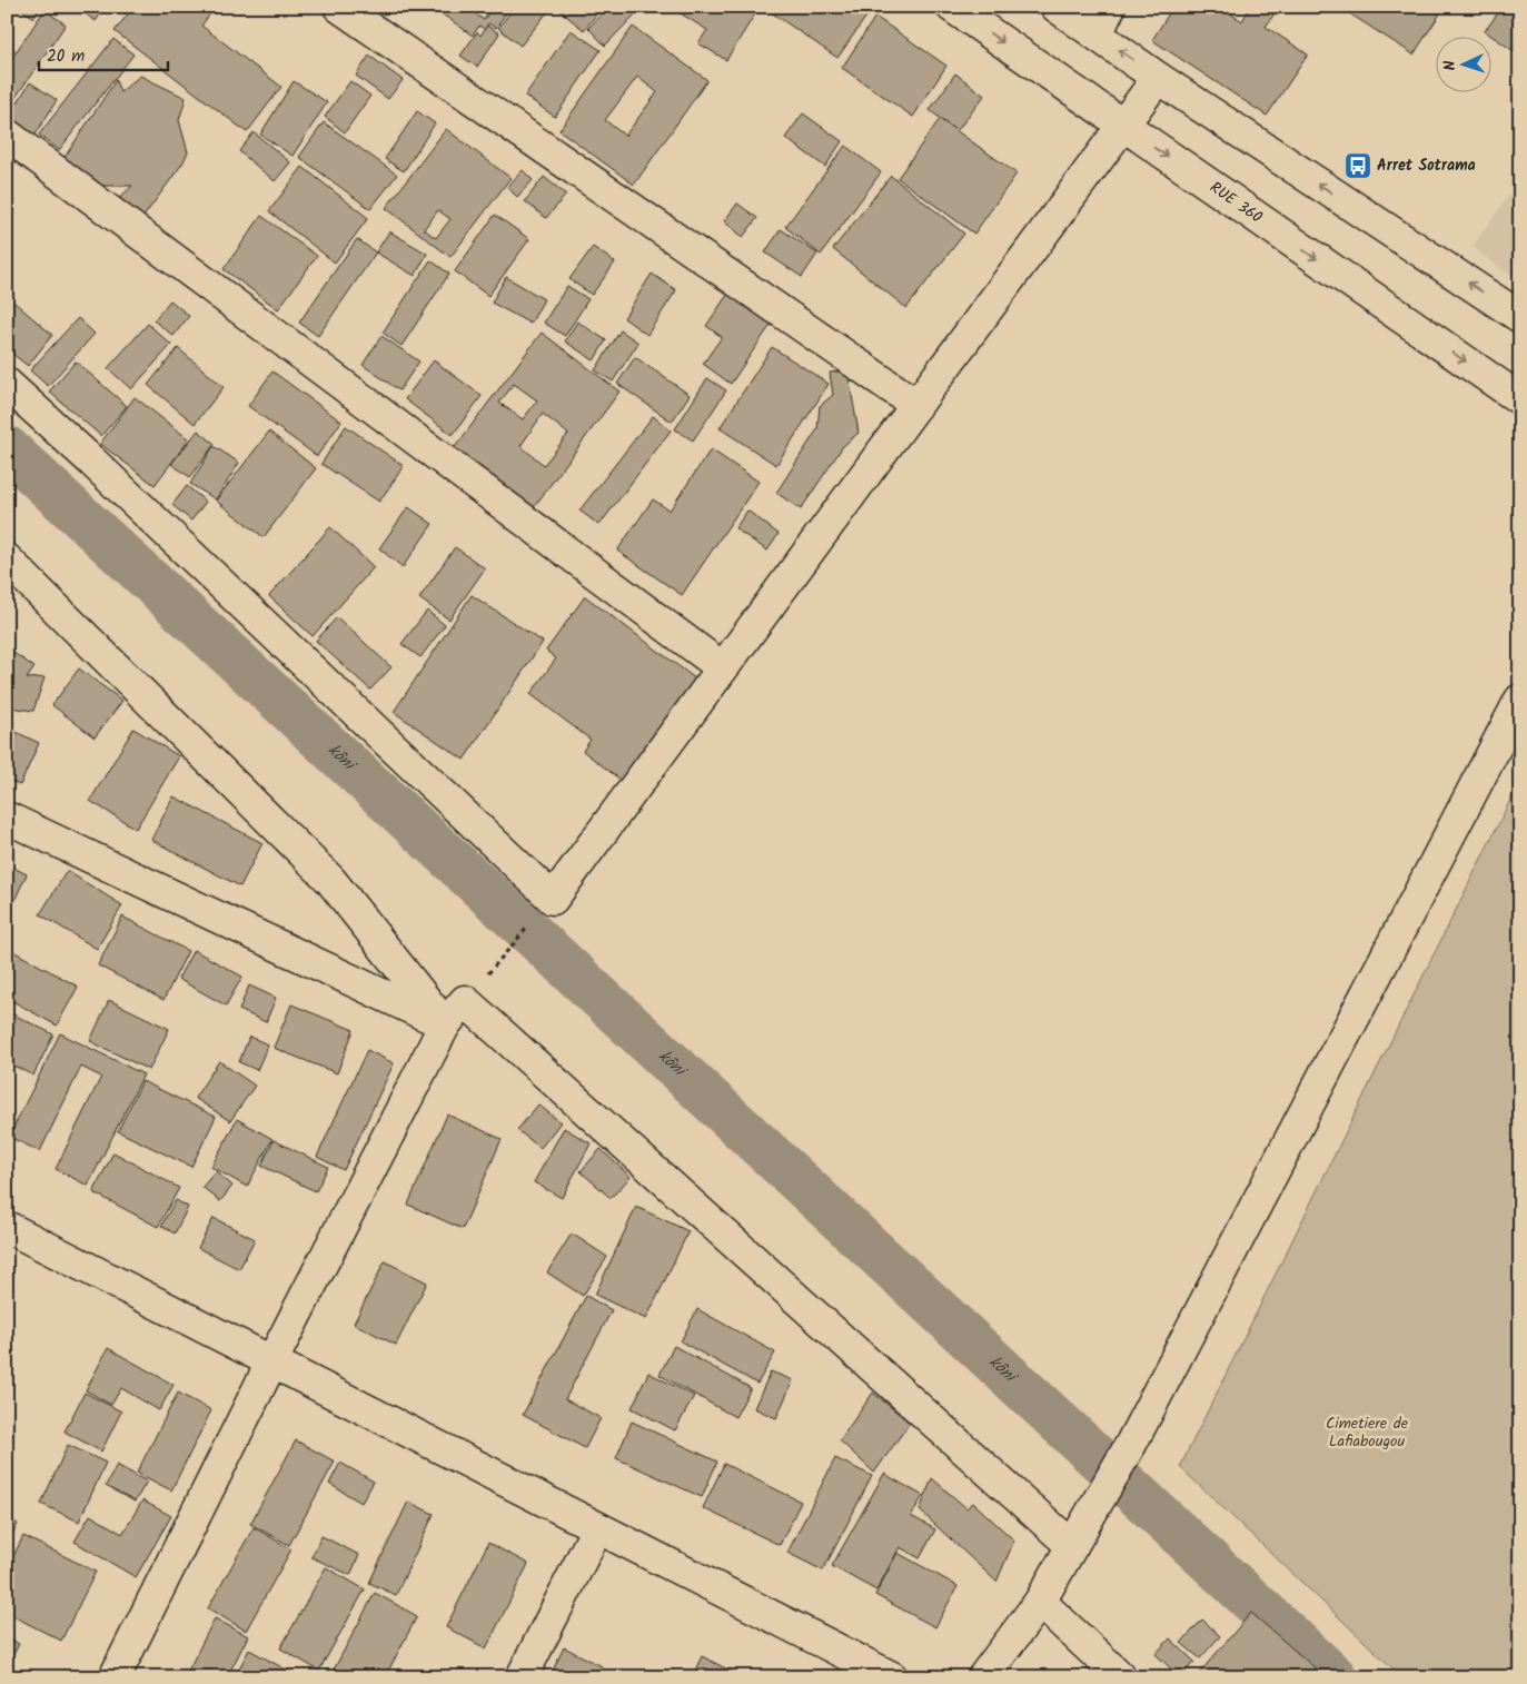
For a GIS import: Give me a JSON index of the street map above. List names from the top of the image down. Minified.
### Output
{"streets":{"street":["RUE 360"]},"water":["kôni"],"parks":["Cimetiere de Lafiabougou"],"places":{"bus stop":["Arret Sotrama"]},"scale_bar":"20 m","north":"left"}
